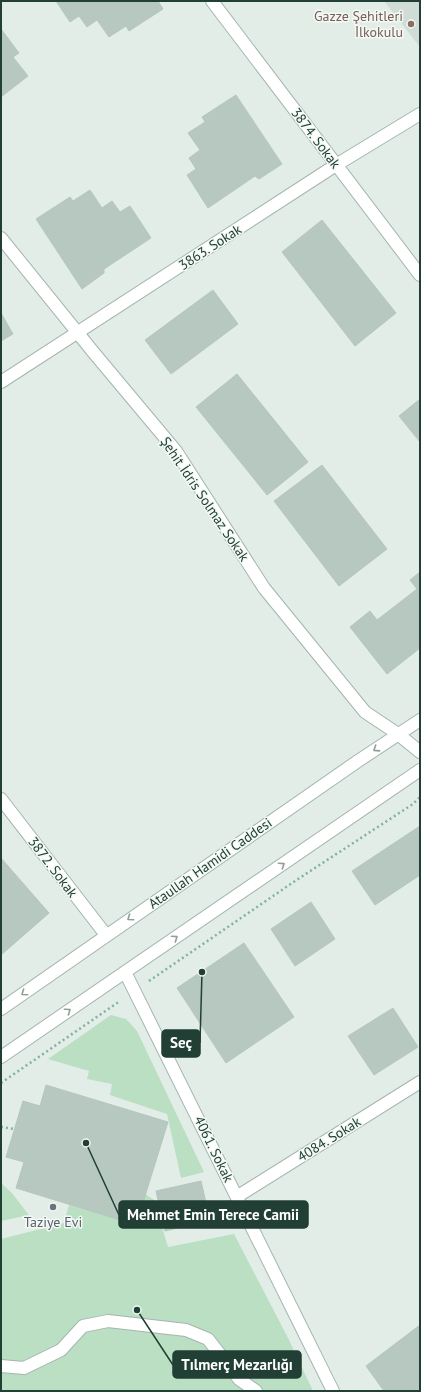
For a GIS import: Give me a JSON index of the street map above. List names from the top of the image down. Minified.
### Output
{"streets":{"street":["3874. Sokak","3863. Sokak","Şehit İdris Solmaz Sokak","Ataullah Hamidi Caddesi","3872. Sokak","4084. Sokak","4061. Sokak"]},"crossings":[["3874. Sokak","3863. Sokak"],["3863. Sokak","Şehit İdris Solmaz Sokak"],["Şehit İdris Solmaz Sokak","Ataullah Hamidi Caddesi"],["Ataullah Hamidi Caddesi","3872. Sokak"],["4084. Sokak","4061. Sokak"]],"places":["Gazze Şehitleri İlkokulu","Seç","Mehmet Emin Terece Camii","Taziye Evi","Tılmerç Mezarlığı"]}
